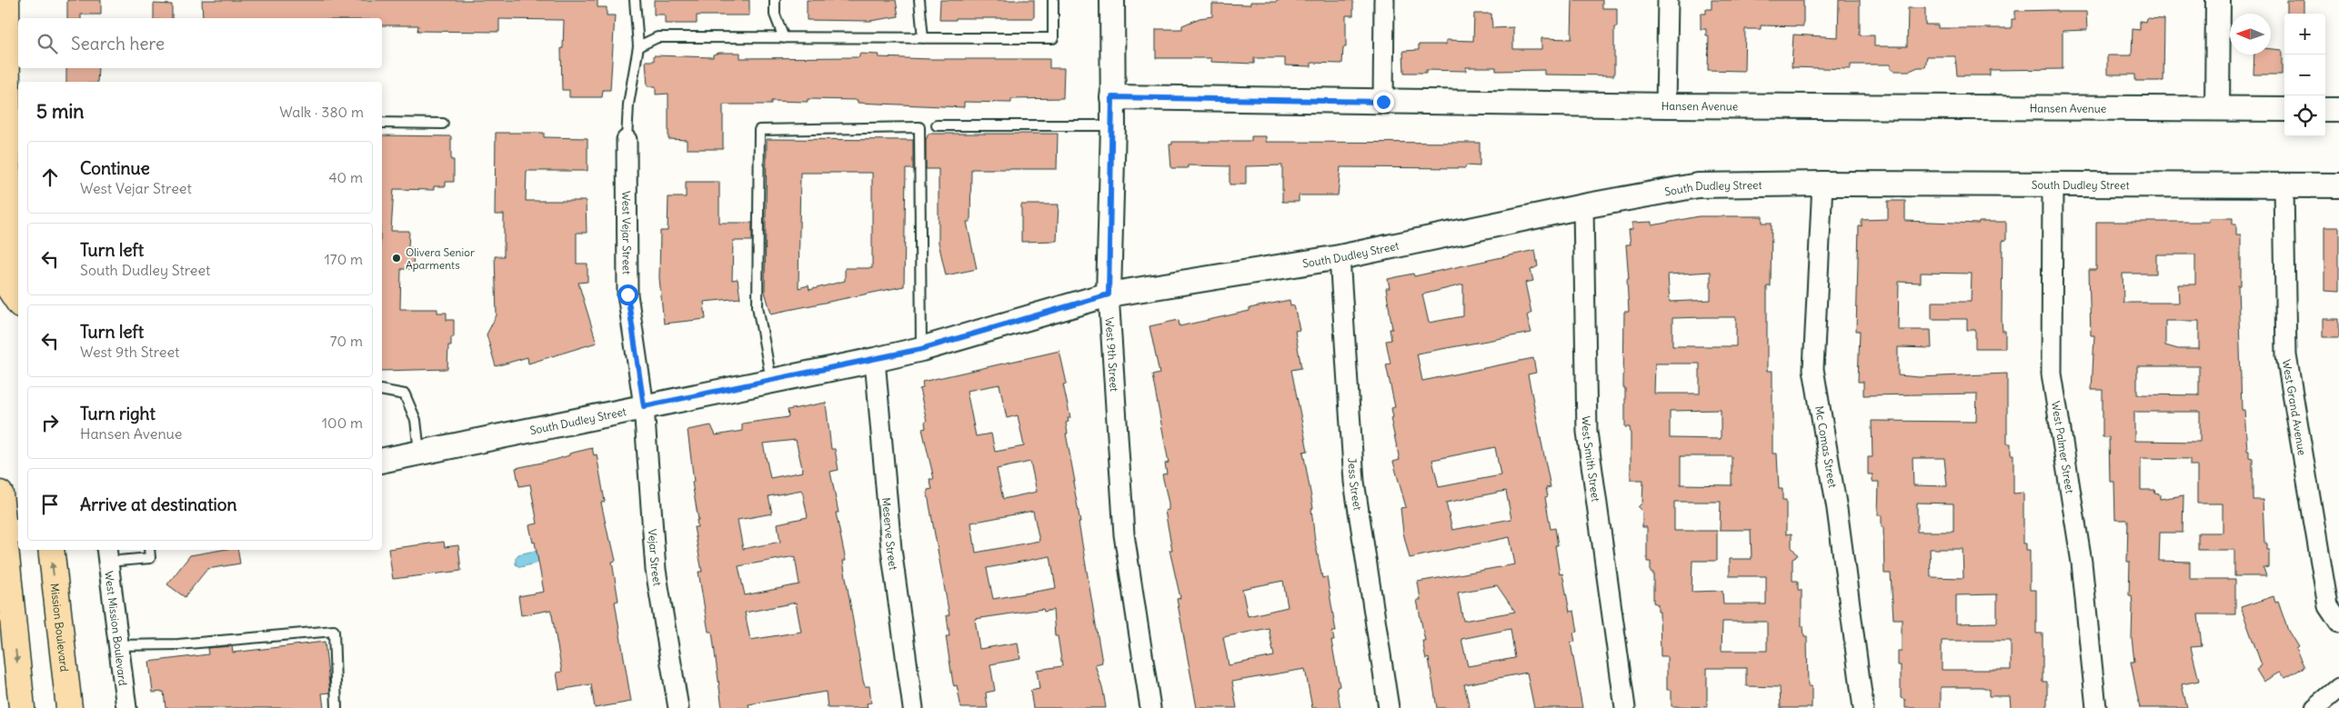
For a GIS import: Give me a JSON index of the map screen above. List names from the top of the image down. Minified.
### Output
{"streets":{"main road":["Mission Boulevard"],"street":["Hansen Avenue","South Dudley Street","West Vejar Street","West 9th Street","West Grand Avenue","Mc Comas Street","West Palmer Street","West Smith Street","Jess Street","Meserve Street","Vejar Street","West Mission Boulevard"]},"crossings":[["Hansen Avenue","West 9th Street"],["South Dudley Street","West Vejar Street"],["South Dudley Street","West 9th Street"],["South Dudley Street","West Grand Avenue"],["South Dudley Street","Mc Comas Street"],["South Dudley Street","West Palmer Street"],["South Dudley Street","West Smith Street"],["South Dudley Street","Jess Street"],["South Dudley Street","Meserve Street"],["South Dudley Street","Vejar Street"],["West Vejar Street","Vejar Street"]],"places":["Olivera Senior Aparments"],"north":"left","page":{"map_buttons":["+","−"],"search":"Search here","heading":["5 min","Walk · 380 m"],"list":[["Continue","West Vejar Street","40 m"],["Turn left","South Dudley Street","170 m"],["Turn left","West 9th Street","70 m"],["Turn right","Hansen Avenue","100 m"],"Arrive at destination"]}}
